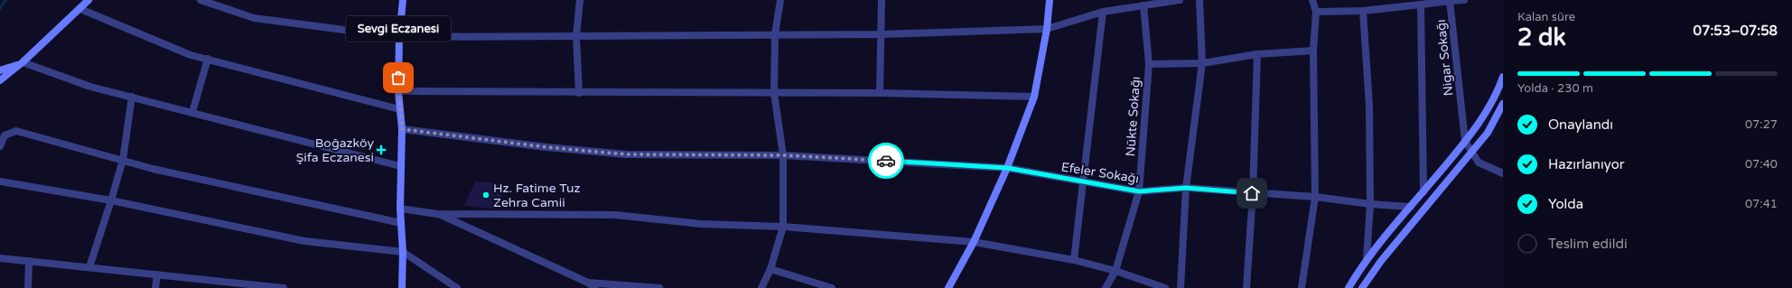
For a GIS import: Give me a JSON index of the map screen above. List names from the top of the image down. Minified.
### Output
{"streets":{"street":["Nigar Sokağı","Nükte Sokağı","Efeler Sokağı"]},"crossings":[["Nükte Sokağı","Efeler Sokağı"]],"places":{"other":["Sevgi Eczanesi","Hz. Fatime Tuz Zehra Camii"],"health":["Boğazköy Şifa Eczanesi"]},"page":{"heading":["2 dk","Kalan süre","07:53–07:58"],"bubble":"Sevgi Eczanesi","bar":"Yolda · 230 m","list":[["Onaylandı","07:27"],["Hazırlanıyor","07:40"],["Yolda","07:41"],"Teslim edildi"]}}
